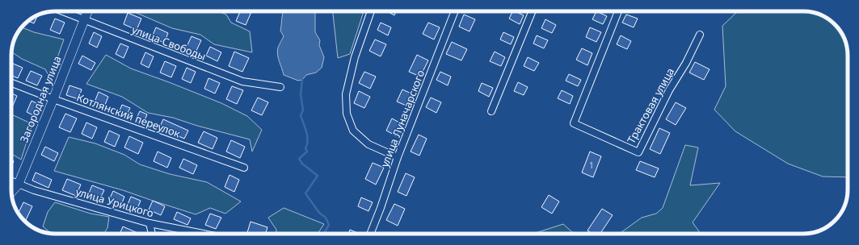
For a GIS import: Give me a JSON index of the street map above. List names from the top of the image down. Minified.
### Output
{"streets":{"street":["улица Свободы","Загородная улица","Трактовая улица","Котлянский переулок","улица Луначарского","улица Урицкого"]},"crossings":[["улица Свободы","Загородная улица"],["Загородная улица","Котлянский переулок"],["Загородная улица","улица Урицкого"]],"house_numbers":["1"]}
